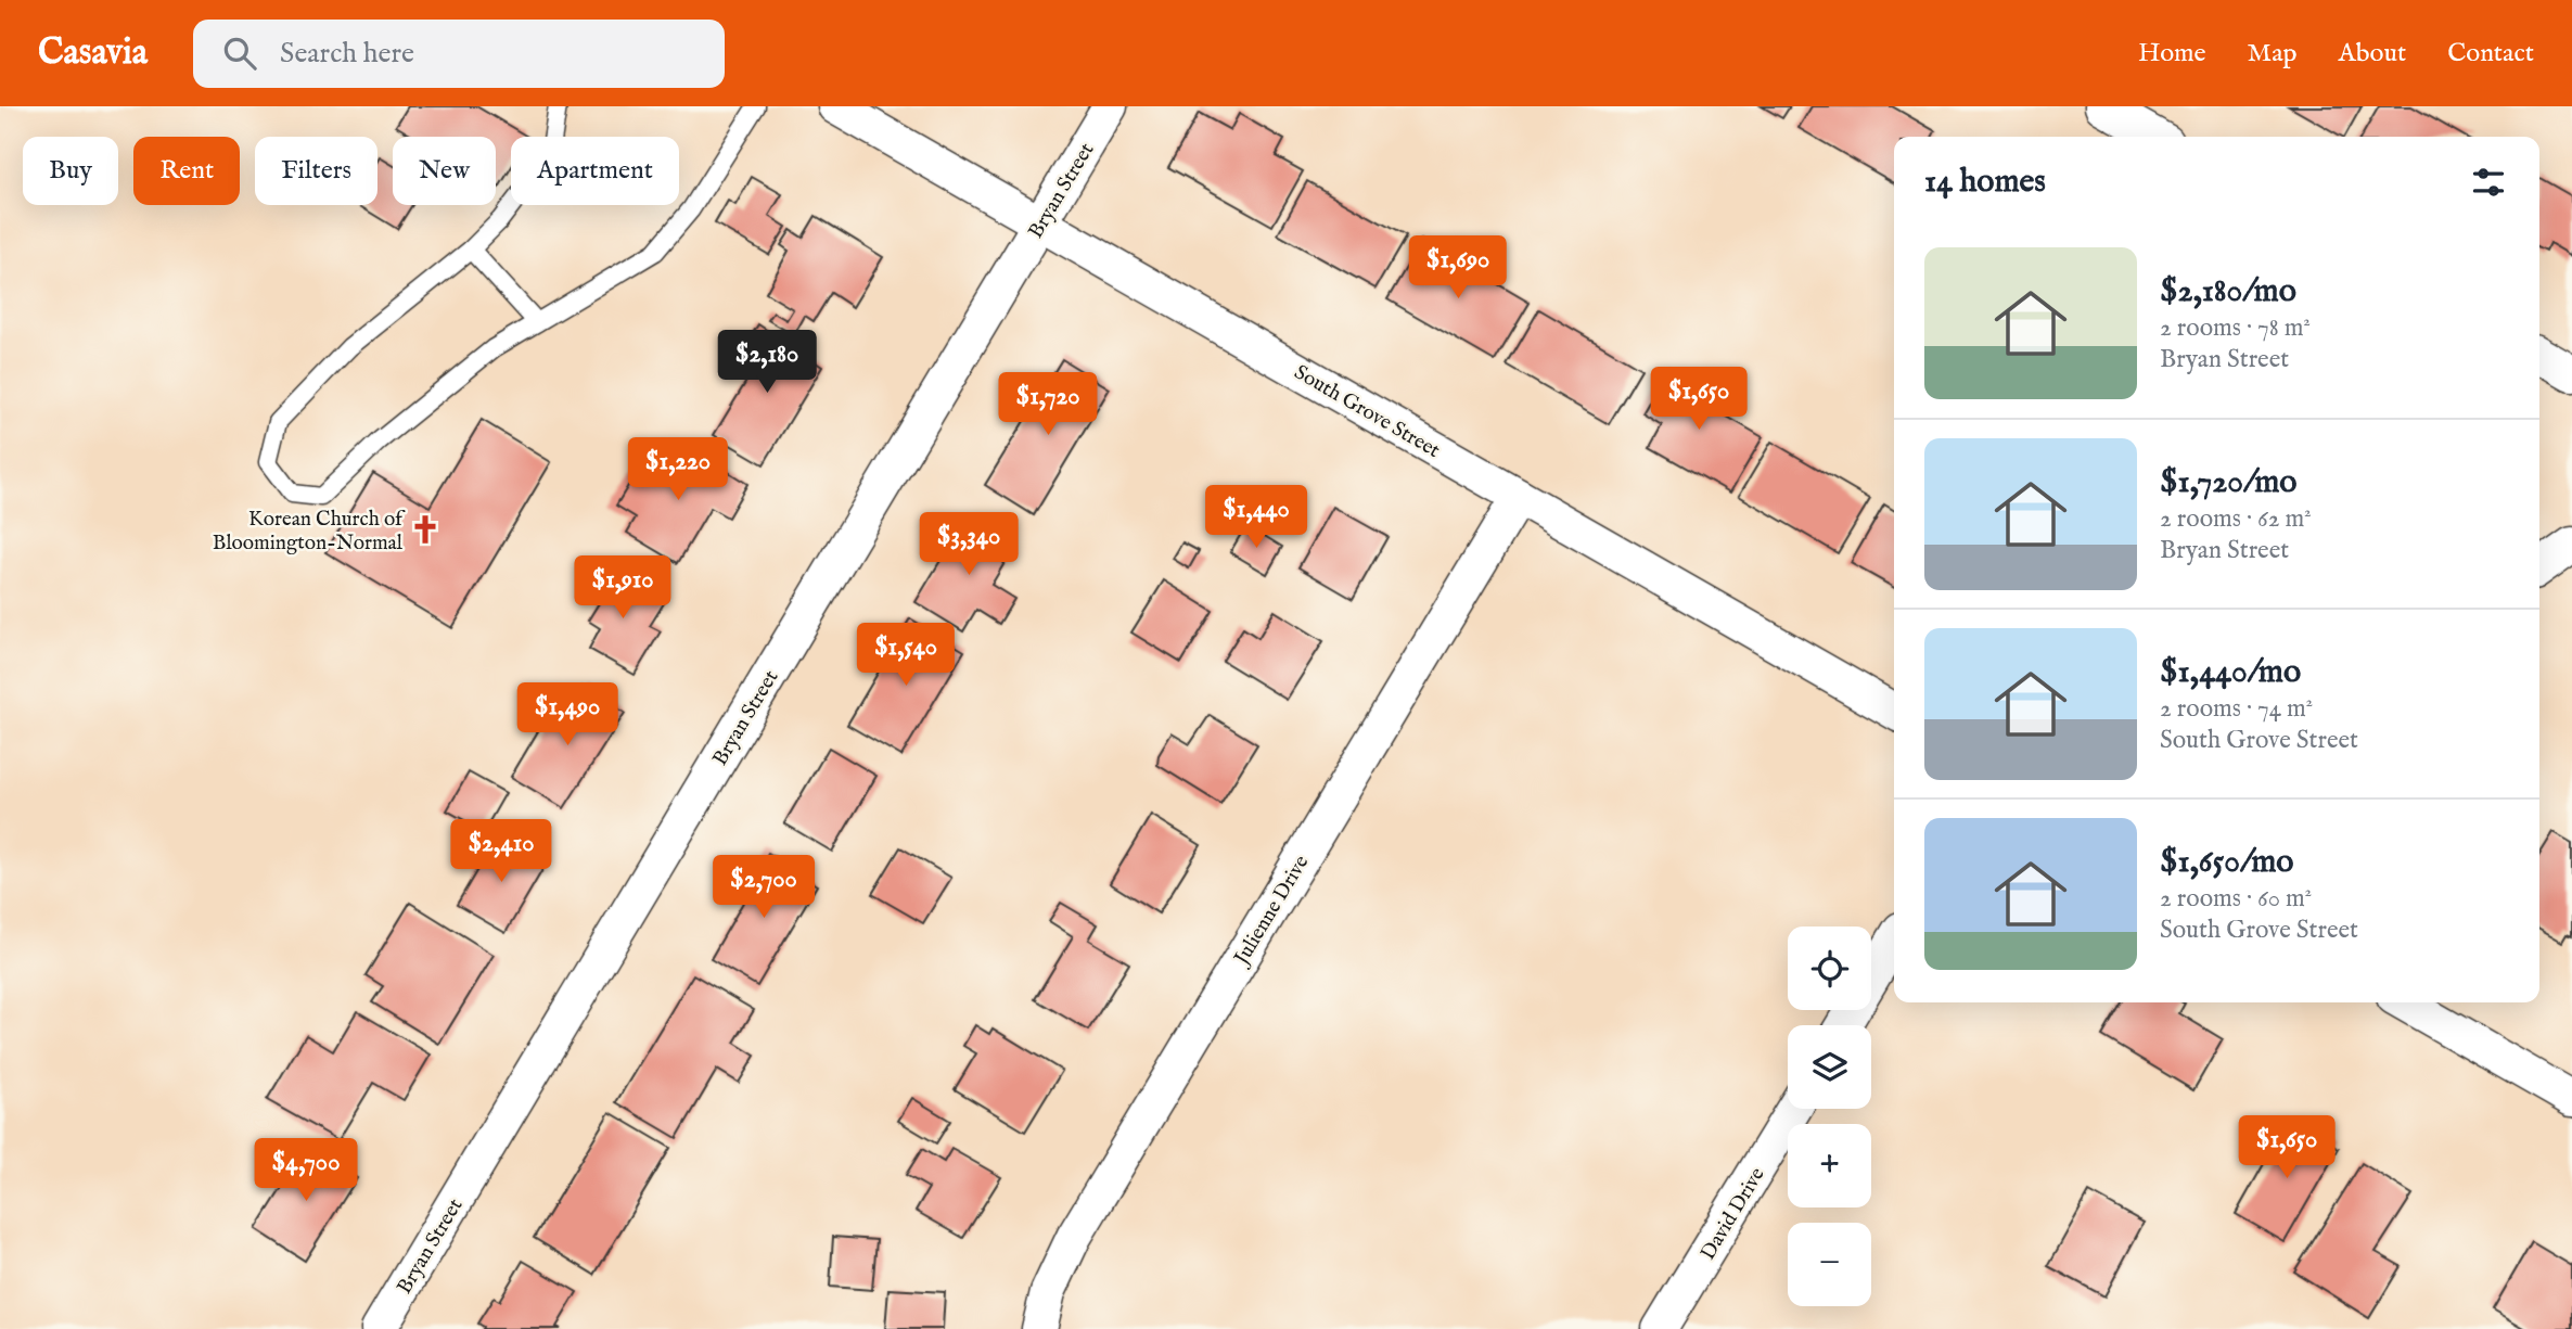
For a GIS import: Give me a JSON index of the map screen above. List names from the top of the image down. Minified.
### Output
{"streets":{"street":["Bryan Street","South Grove Street","Julienne Drive","David Drive"]},"crossings":[["Bryan Street","South Grove Street"],["South Grove Street","Julienne Drive"]],"places":{"church":["Korean Church of Bloomington-Normal"]},"page":{"header":"Casavia","search":"Search here","nav":["Home","Map","About","Contact"],"chip":["Buy","Rent","Filters","New","Apartment"],"heading":"14 homes","list":[{"name":"$2,180/mo","note":"2 rooms · 78 m² · Bryan Street"},{"name":"$1,720/mo","note":"2 rooms · 62 m² · Bryan Street"},{"name":"$1,440/mo","note":"2 rooms · 74 m² · South Grove Street"},{"name":"$1,650/mo","note":"2 rooms · 60 m² · South Grove Street"}],"price":["$1,690","$2,180","$1,650","$1,720","$1,220","$1,440","$3,340","$1,910","$1,540","$1,490","$2,410","$2,700","$1,650","$4,700"],"map_buttons":["+","−"]}}
